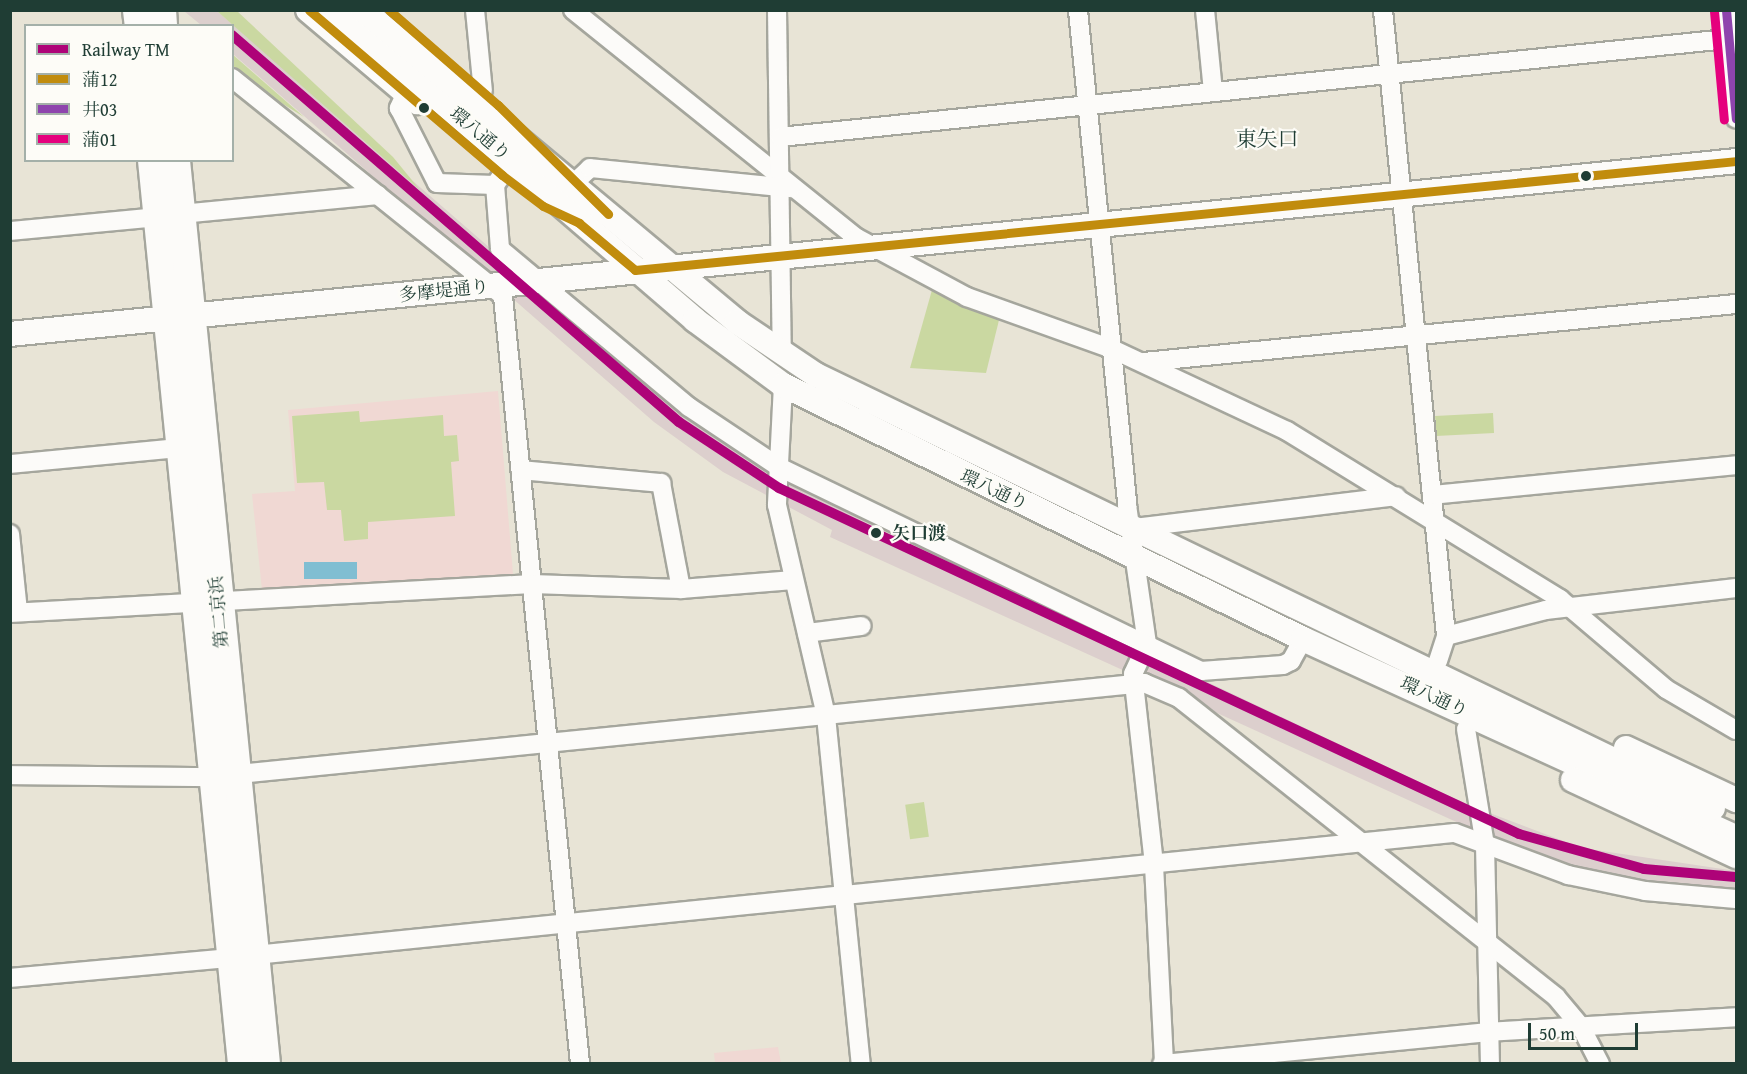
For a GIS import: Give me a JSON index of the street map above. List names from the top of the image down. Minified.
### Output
{"streets":{"highway":["第二京浜"],"main road":["環八通り","多摩堤通り"]},"crossings":[["環八通り","多摩堤通り"],["多摩堤通り","第二京浜"]],"districts":["東矢口"],"places":["矢口渡"],"lines":["transit line 蒲12","transit line 井03","transit line 蒲01","rail line TM"],"legend":["Railway TM","蒲12","井03","蒲01"],"scale_bar":"50 m"}
